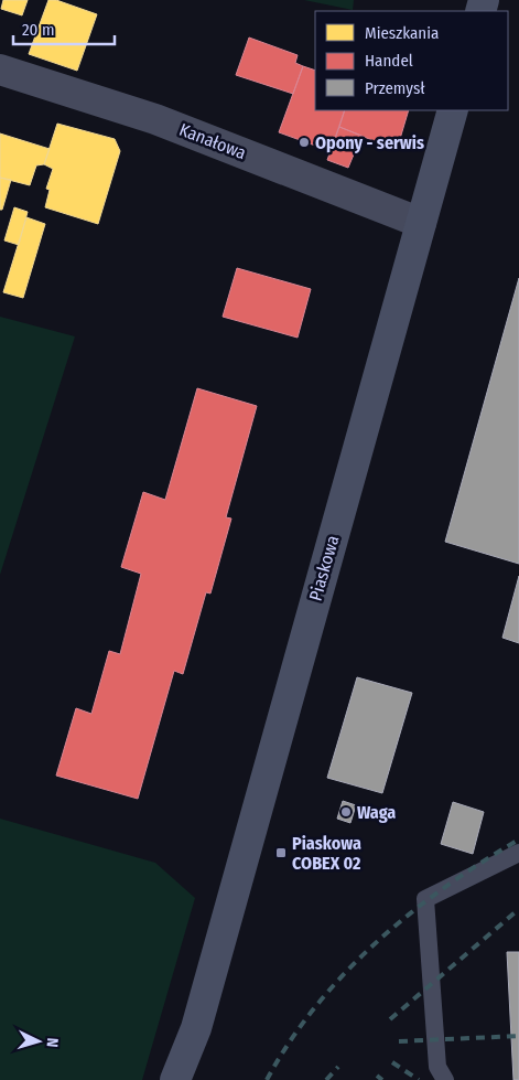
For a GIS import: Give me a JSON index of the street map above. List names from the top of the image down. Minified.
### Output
{"streets":{"main road":["Piaskowa"],"street":["Kanałowa"]},"crossings":[["Kanałowa","Piaskowa"]],"places":{"other":["Opony - serwis","Waga"],"transit":["Piaskowa COBEX 02"]},"legend":["Mieszkania","Handel","Przemysł"],"scale_bar":"20 m","north":"right"}
